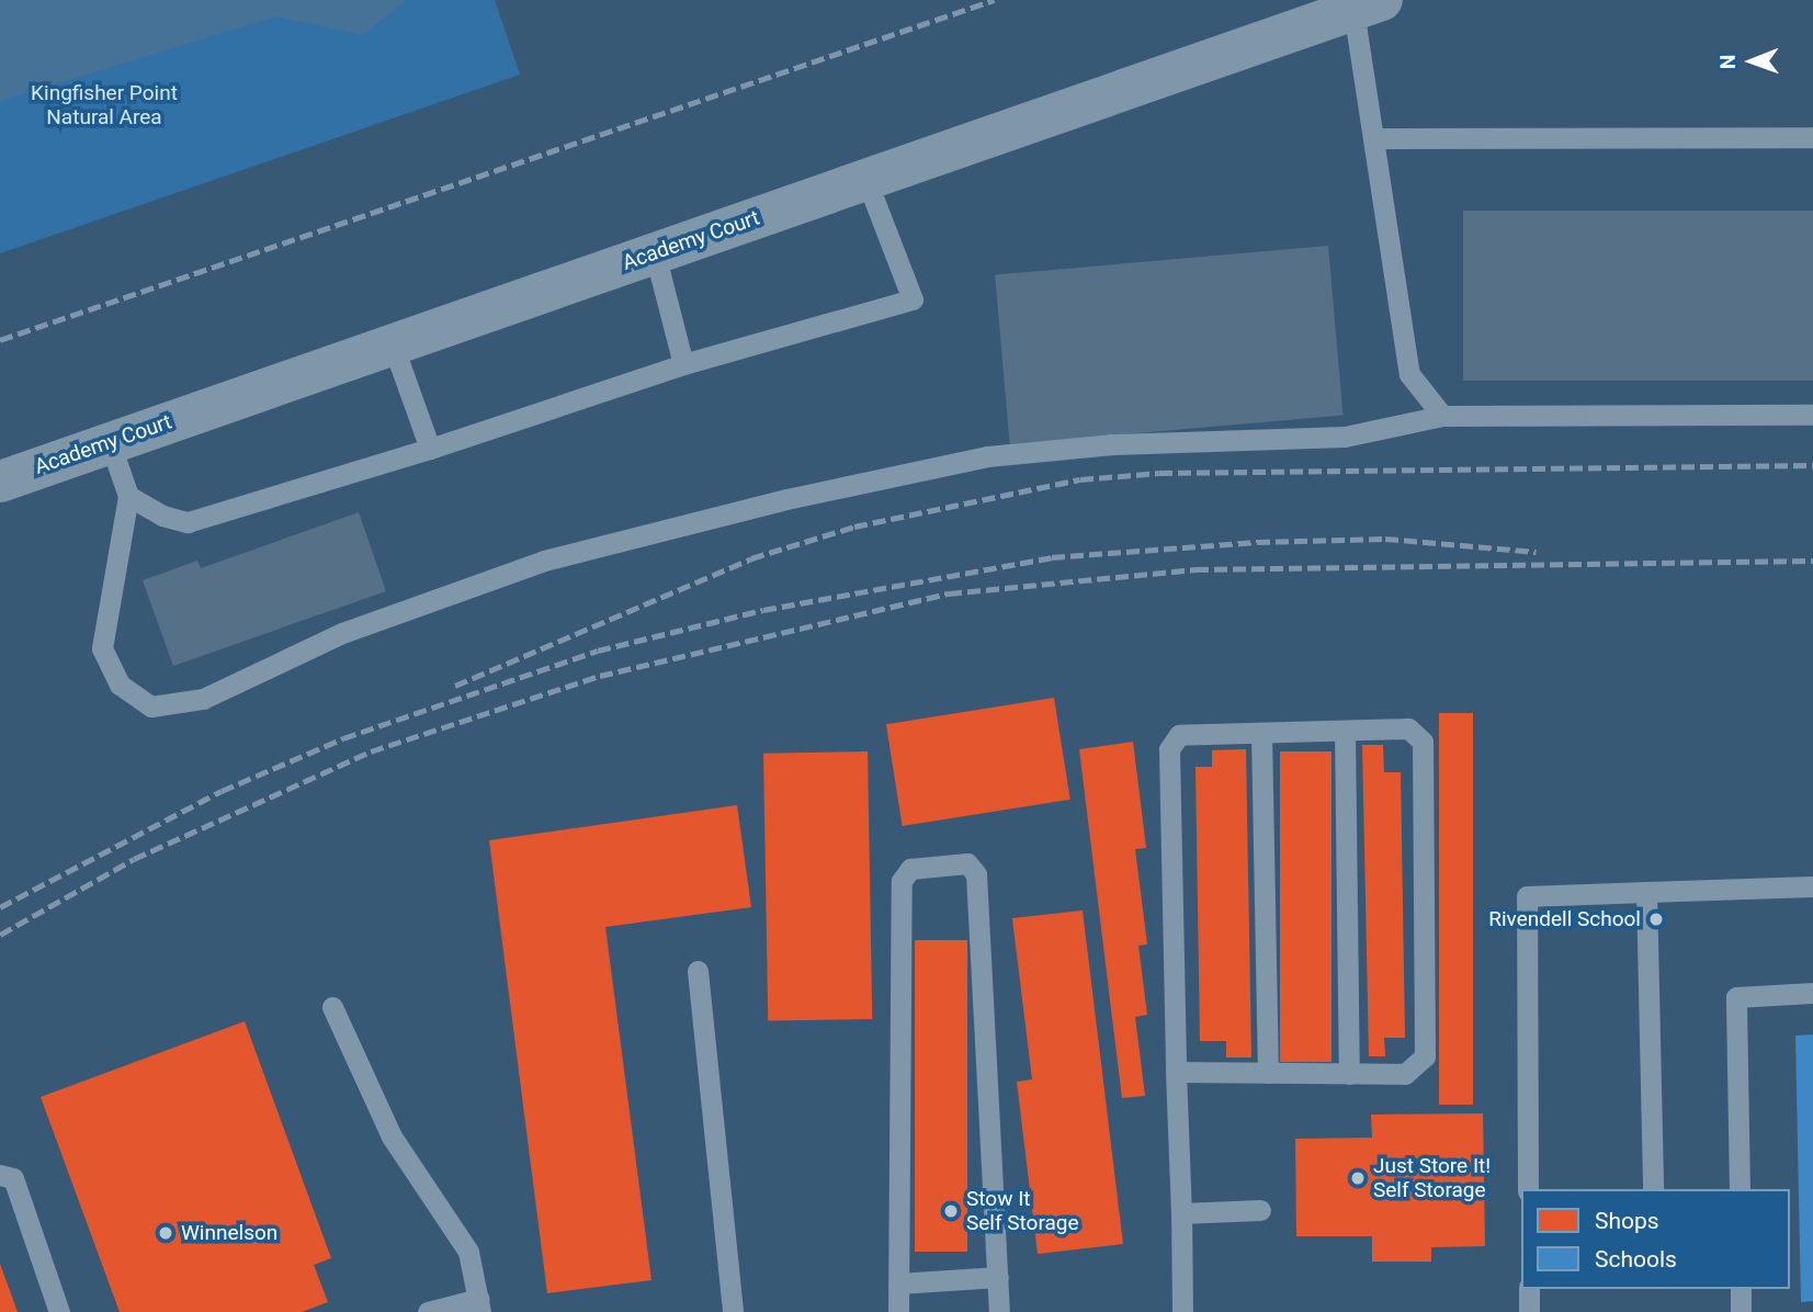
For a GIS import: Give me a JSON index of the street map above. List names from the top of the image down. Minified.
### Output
{"streets":{"street":["Academy Court"]},"parks":["Kingfisher Point Natural Area"],"places":["Rivendell School","Just Store It! Self Storage","Stow It Self Storage","Winnelson"],"legend":["Shops","Schools"],"north":"left"}
